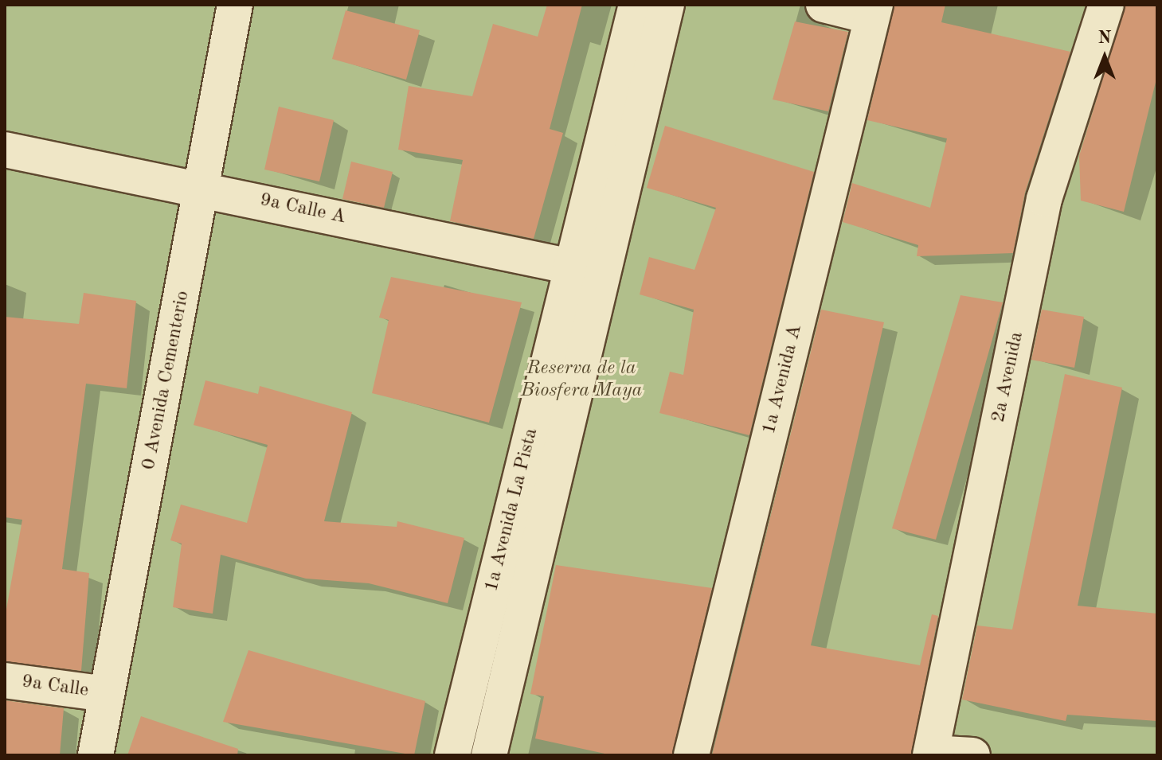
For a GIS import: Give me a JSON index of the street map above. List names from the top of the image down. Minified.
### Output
{"streets":{"street":["9a Calle A","2a Avenida","1a Avenida A","0 Avenida Cementerio","1a Avenida La Pista","9a Calle"]},"crossings":[["9a Calle A","0 Avenida Cementerio"],["9a Calle A","1a Avenida La Pista"],["0 Avenida Cementerio","9a Calle"]],"parks":["Reserva de la Biosfera Maya"],"north":"top"}
